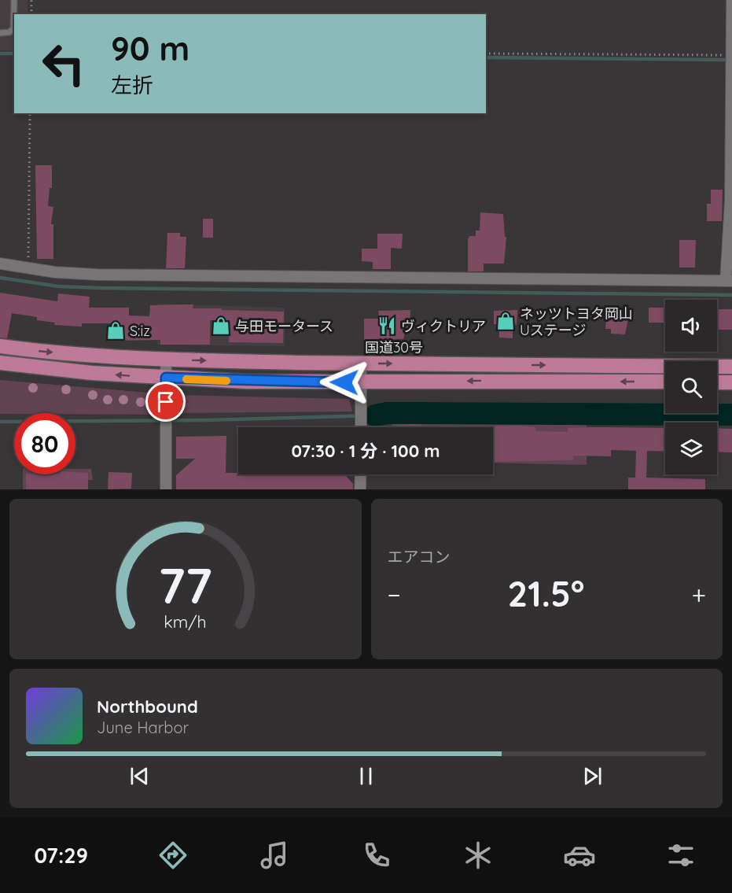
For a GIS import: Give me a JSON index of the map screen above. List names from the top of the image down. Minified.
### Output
{"streets":{"highway":["国道30号"]},"places":{"shop":["ネッツトヨタ岡山 Uステージ","与田モータース","S:iz"],"restaurant":["ヴィクトリア"]},"page":{"turn":["90 m","左折"],"limit":"80","trip":"07:30 · 1 分 · 100 m","tile":"エアコン","heat":["−","21.5°","+"],"song":["Northbound","June Harbor"],"tabs":"07:29","gauge":["77","km/h"]}}
